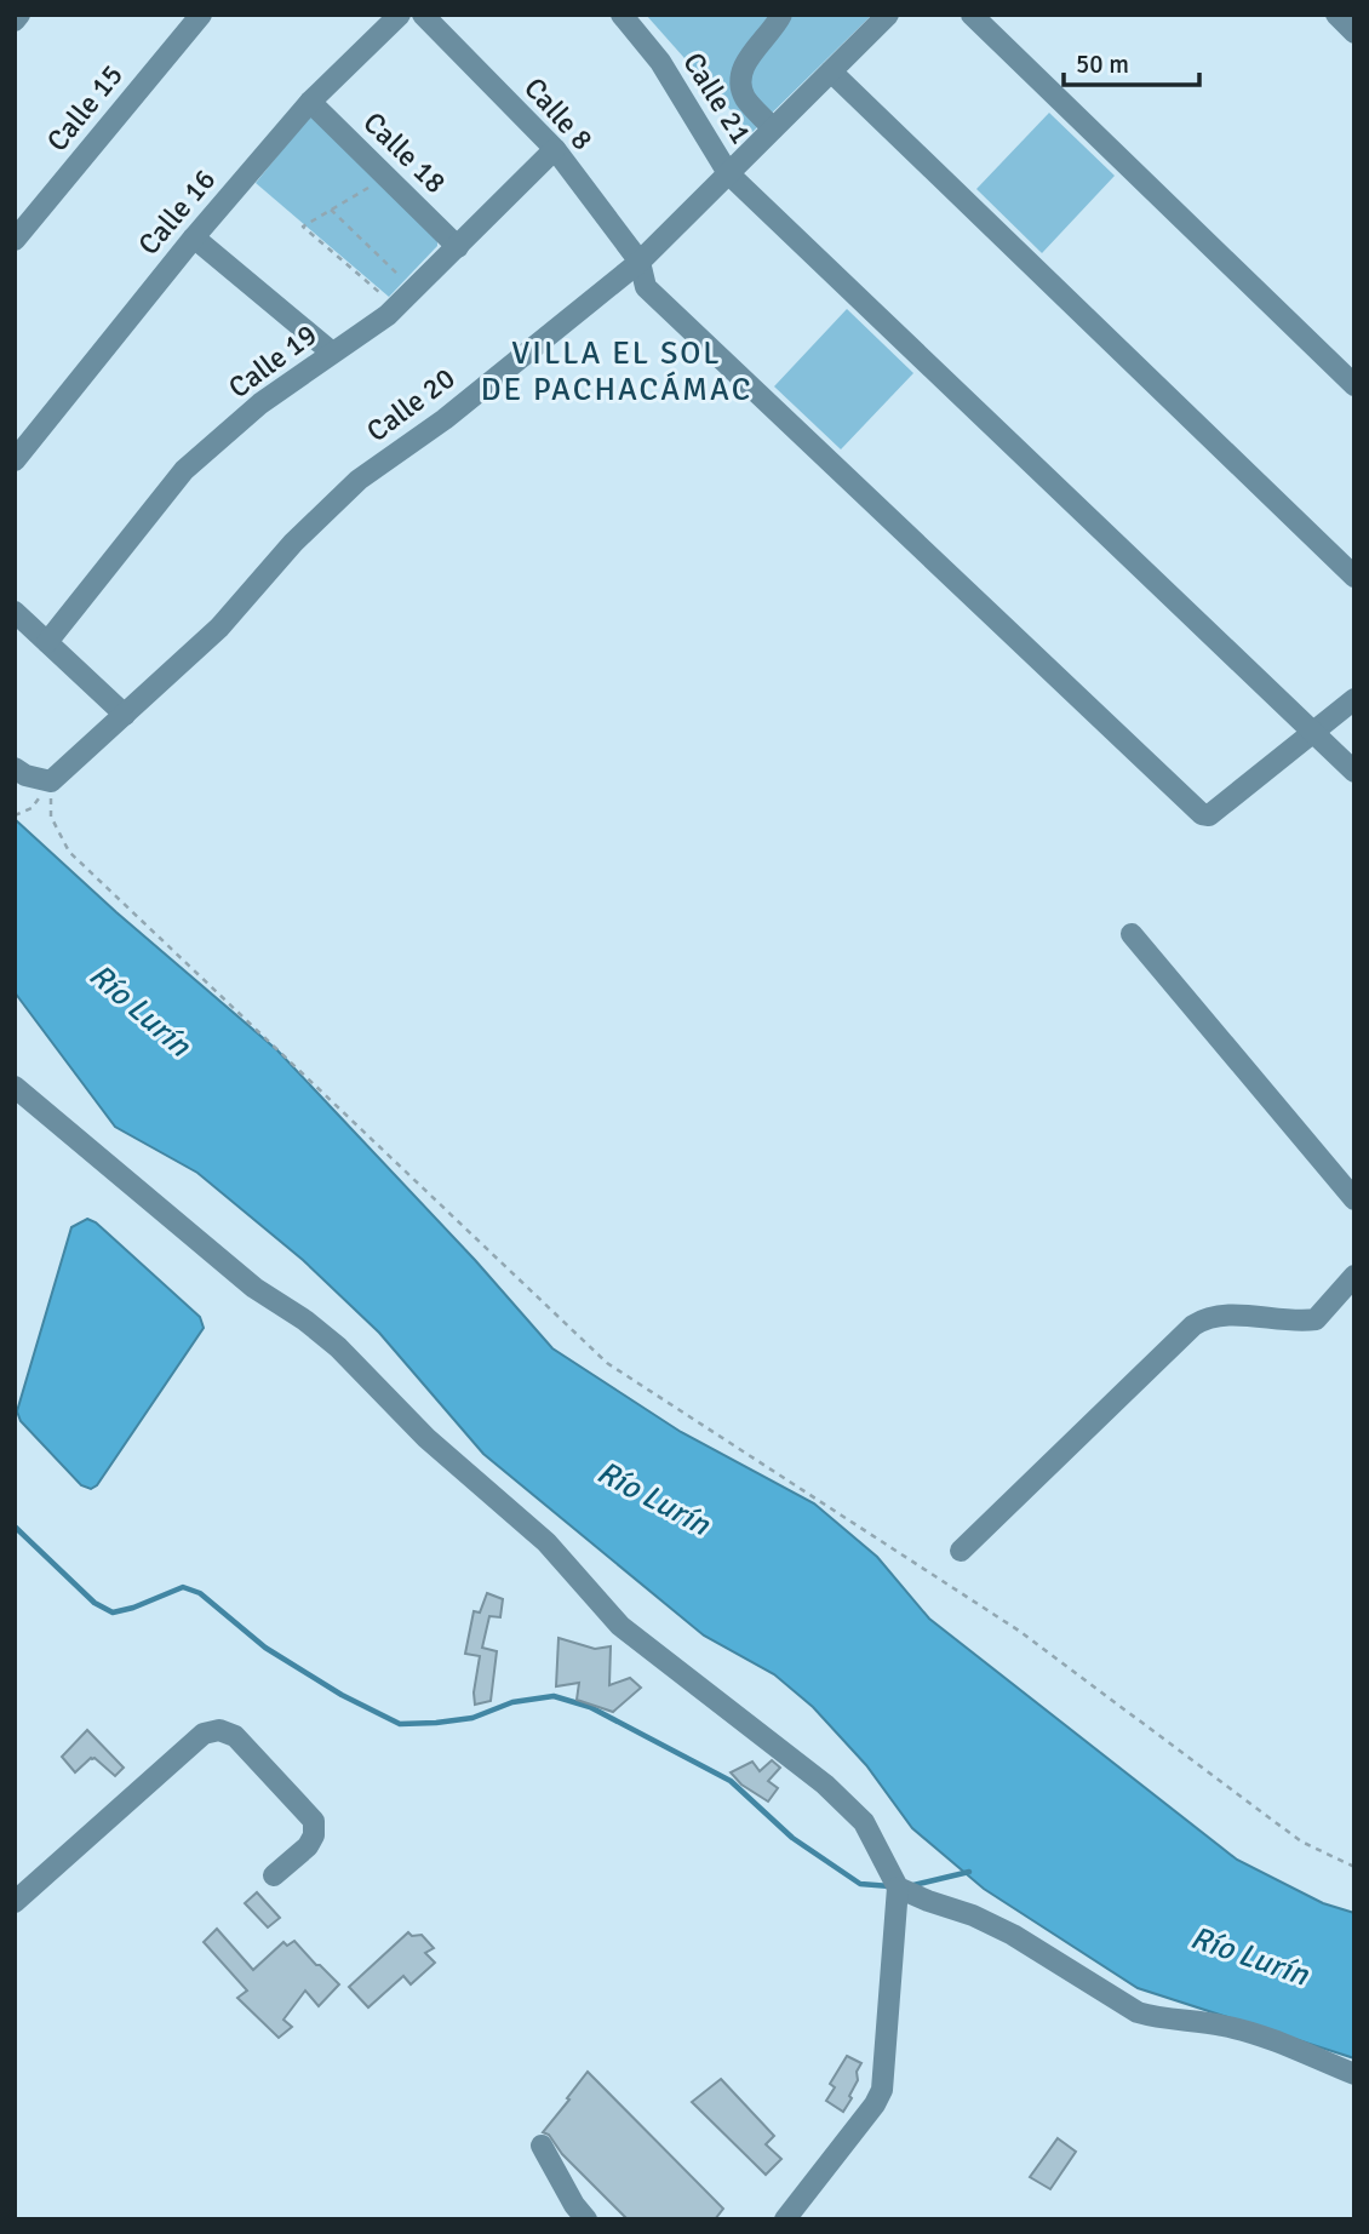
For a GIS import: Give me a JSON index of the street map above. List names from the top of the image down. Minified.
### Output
{"streets":{"street":["Calle 21","Calle 15","Calle 8","Calle 18","Calle 16","Calle 19","Calle 20"]},"crossings":[["Calle 21","Calle 8"],["Calle 21","Calle 20"],["Calle 8","Calle 19"],["Calle 8","Calle 20"],["Calle 18","Calle 16"],["Calle 18","Calle 19"]],"districts":["VILLA EL SOL DE PACHACÁMAC"],"water":["Río Lurín"],"scale_bar":"50 m"}
